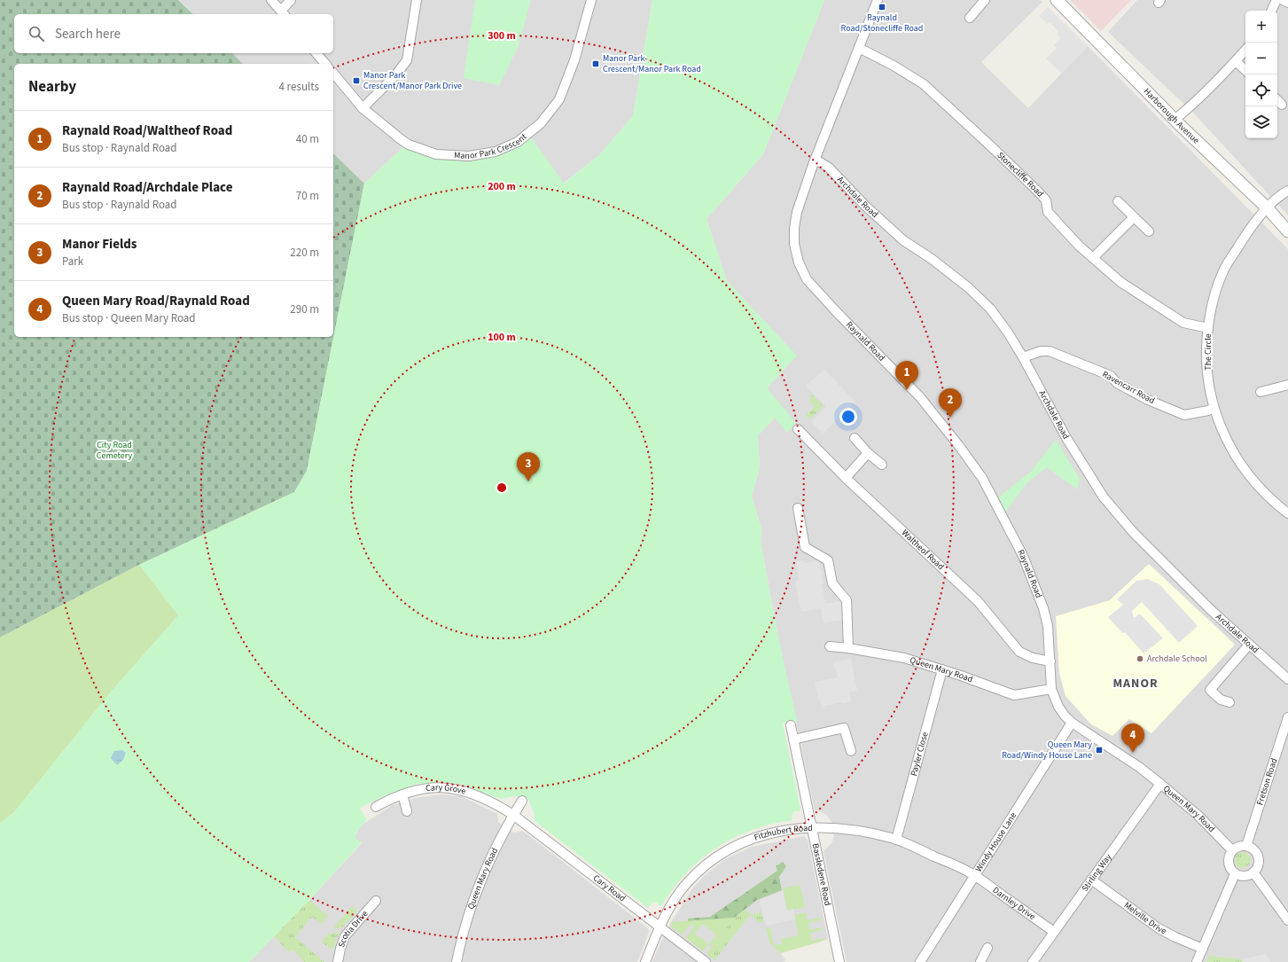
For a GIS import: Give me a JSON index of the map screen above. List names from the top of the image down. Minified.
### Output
{"streets":{"street":["Harborough Avenue","Manor Park Crescent","Stonecliffe Road","Archdale Road","Raynald Road","The Circle","Ravencarr Road","Waltheof Road","Queen Mary Road","Payler Close","Fretson Road","Cary Grove","Fitzhubert Road","Windy House Lane","Stirling Way","Bassledene Road","Cary Road","Darnley Drive","Melville Drive","Scotia Drive"]},"crossings":[["Harborough Avenue","The Circle"],["Stonecliffe Road","Raynald Road"],["Stonecliffe Road","The Circle"],["Archdale Road","Raynald Road"],["Archdale Road","Ravencarr Road"],["Raynald Road","Waltheof Road"],["Raynald Road","Queen Mary Road"],["Raynald Road","Windy House Lane"],["The Circle","Ravencarr Road"],["Queen Mary Road","Payler Close"],["Queen Mary Road","Fretson Road"],["Queen Mary Road","Cary Grove"],["Queen Mary Road","Windy House Lane"],["Queen Mary Road","Stirling Way"],["Queen Mary Road","Cary Road"],["Payler Close","Fitzhubert Road"],["Cary Grove","Cary Road"],["Fitzhubert Road","Windy House Lane"],["Fitzhubert Road","Bassledene Road"],["Fitzhubert Road","Cary Road"],["Fitzhubert Road","Darnley Drive"],["Windy House Lane","Darnley Drive"],["Stirling Way","Darnley Drive"],["Stirling Way","Melville Drive"]],"districts":["MANOR"],"parks":["City Road Cemetery"],"places":{"transit":["Raynald Road/Stonecliffe Road","Manor Park Crescent/Manor Park Road","Manor Park Crescent/Manor Park Drive","Queen Mary Road/Windy House Lane"],"other":["Archdale School"]},"page":{"map_buttons":["+","−"],"search":"Search here","heading":["Nearby","4 results"],"list":[{"mark":"1","name":"Raynald Road/Waltheof Road","note":"Bus stop · Raynald Road","value":"40 m"},{"mark":"2","name":"Raynald Road/Archdale Place","note":"Bus stop · Raynald Road","value":"70 m"},{"mark":"3","name":"Manor Fields","note":"Park","value":"220 m"},{"mark":"4","name":"Queen Mary Road/Raynald Road","note":"Bus stop · Queen Mary Road","value":"290 m"}],"pins":["1","2","3","4"]},"rings":["300 m","200 m","100 m"]}
